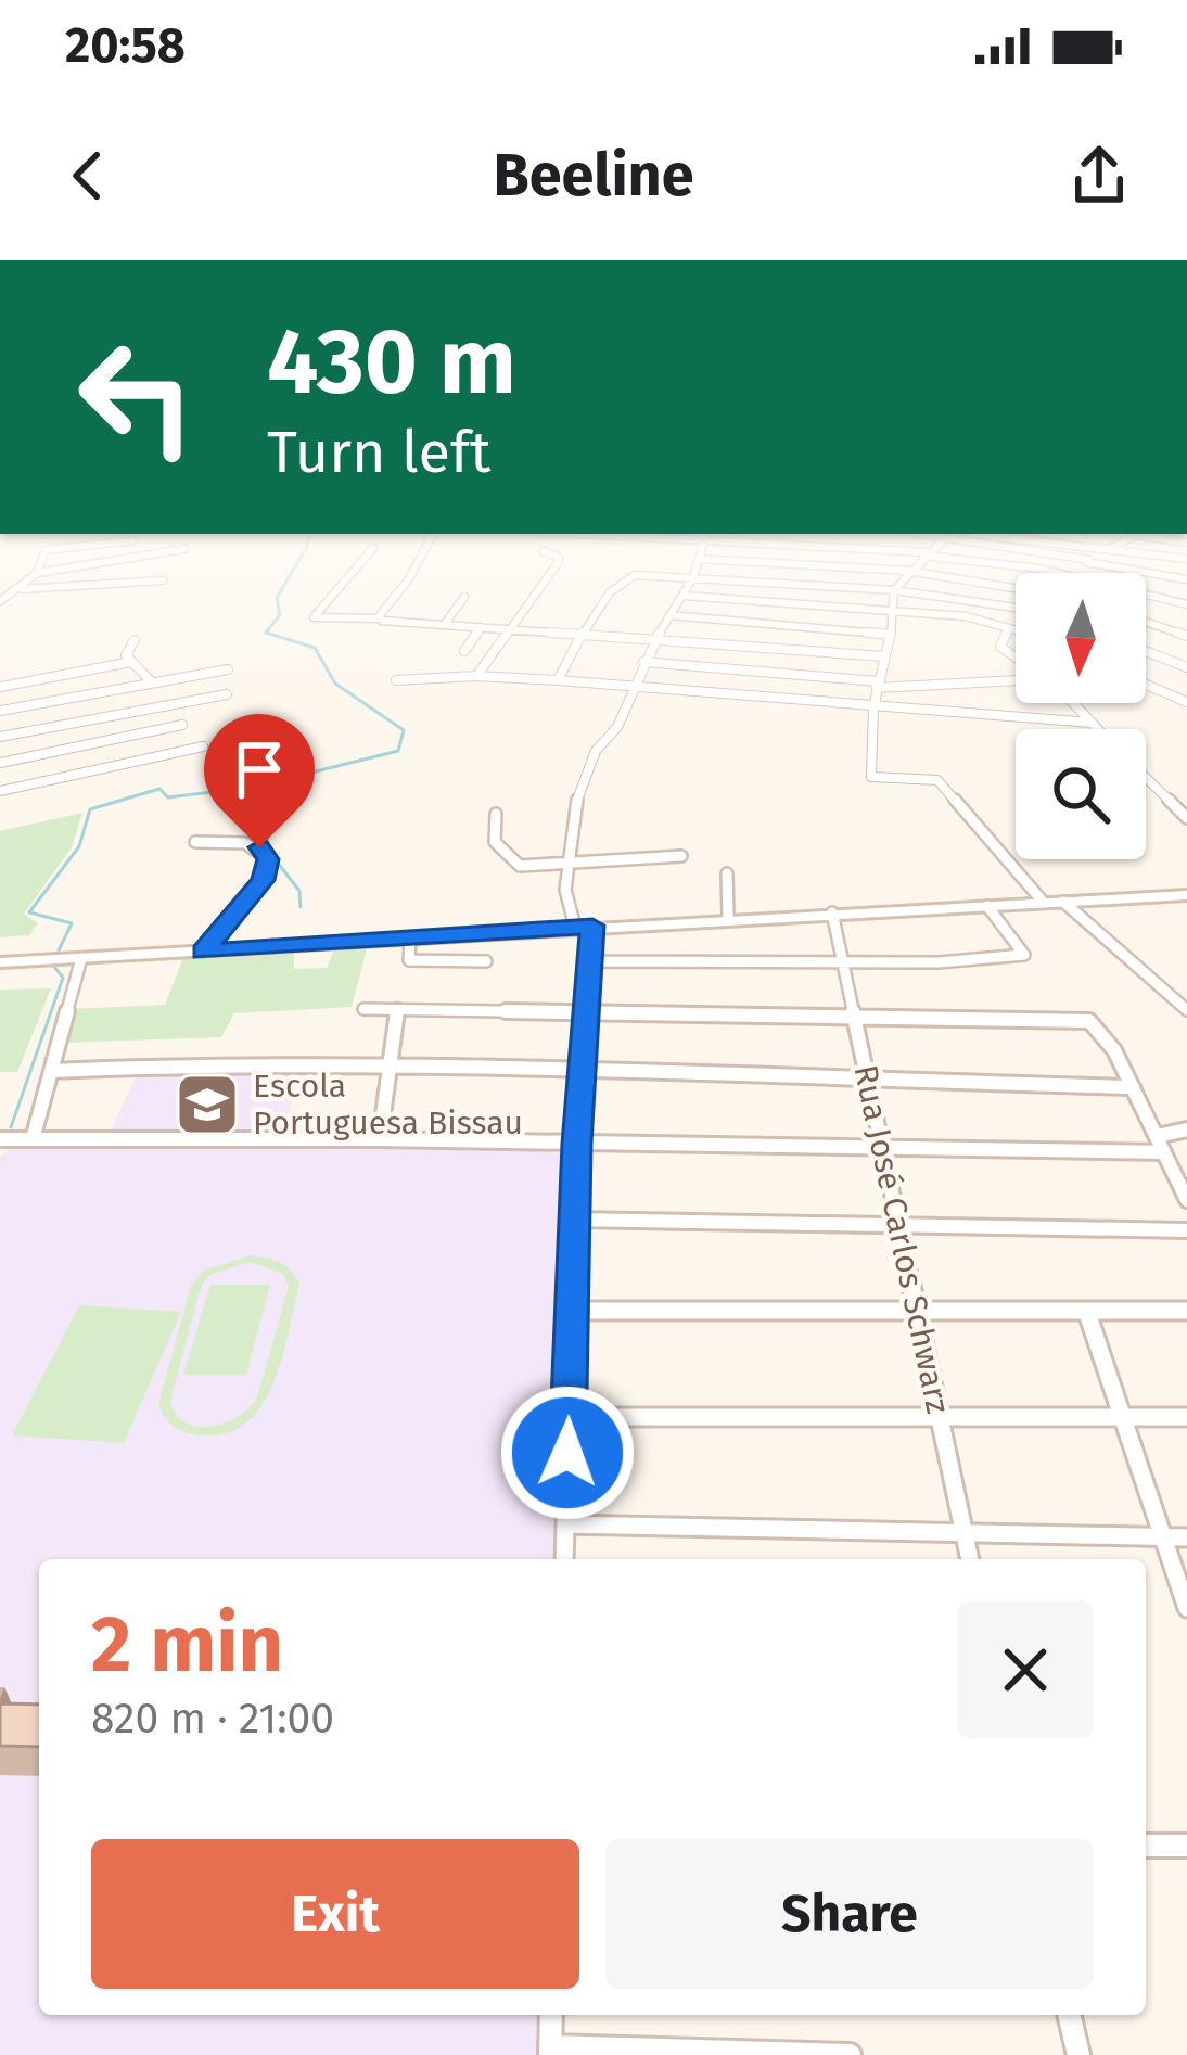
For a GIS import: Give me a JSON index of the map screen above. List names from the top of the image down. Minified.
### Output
{"streets":{"street":["Rua José Carlos Schwarz"]},"places":{"school or university":["Escola Portuguesa Bissau"]},"north":"bottom","page":{"status":"20:58","header":"Beeline","turn":["430 m","Turn left"],"heading":["2 min","820 m · 21:00"],"buttons":["Exit","Share"]}}
